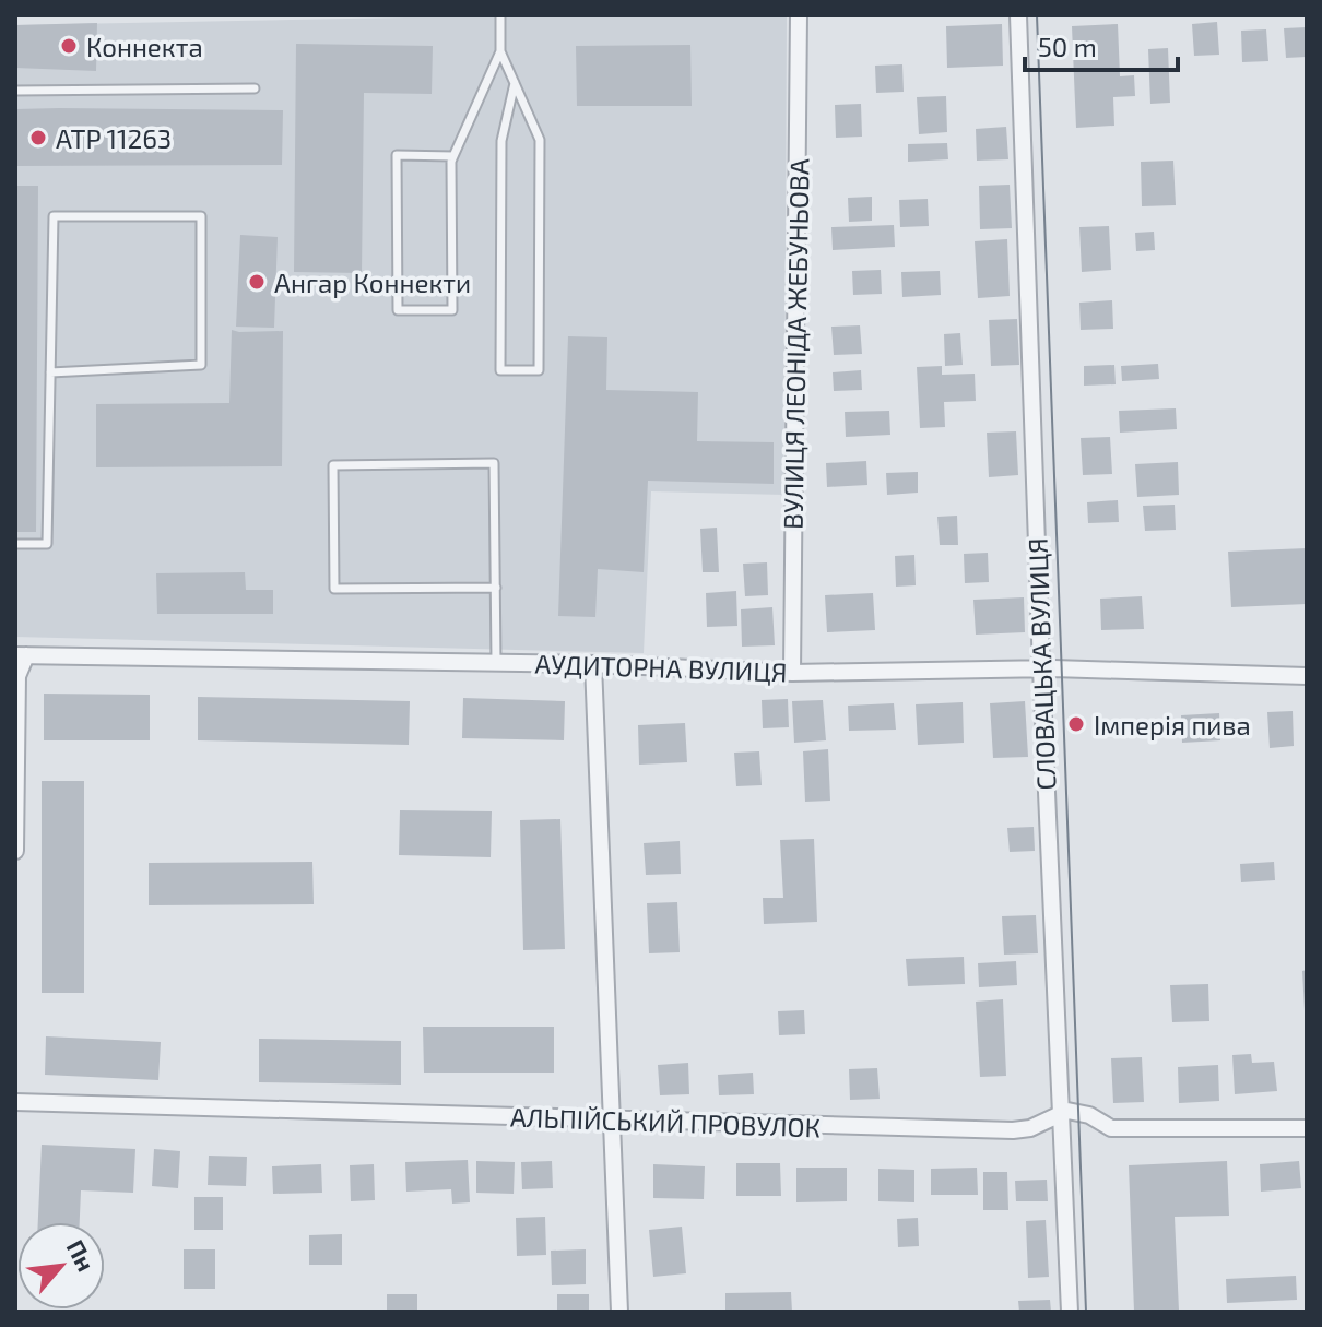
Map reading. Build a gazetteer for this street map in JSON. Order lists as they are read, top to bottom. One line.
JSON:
{"streets":{"street":["ВУЛИЦЯ ЛЕОНІДА ЖЕБУНЬОВА","СЛОВАЦЬКА ВУЛИЦЯ","АУДИТОРНА ВУЛИЦЯ","АЛЬПІЙСЬКИЙ ПРОВУЛОК"]},"crossings":[["ВУЛИЦЯ ЛЕОНІДА ЖЕБУНЬОВА","АУДИТОРНА ВУЛИЦЯ"],["СЛОВАЦЬКА ВУЛИЦЯ","АУДИТОРНА ВУЛИЦЯ"],["СЛОВАЦЬКА ВУЛИЦЯ","АЛЬПІЙСЬКИЙ ПРОВУЛОК"]],"places":["Коннекта","ATP 11263","Ангар Коннекти","Імперія пива"],"scale_bar":"50 m","north":"top right"}
